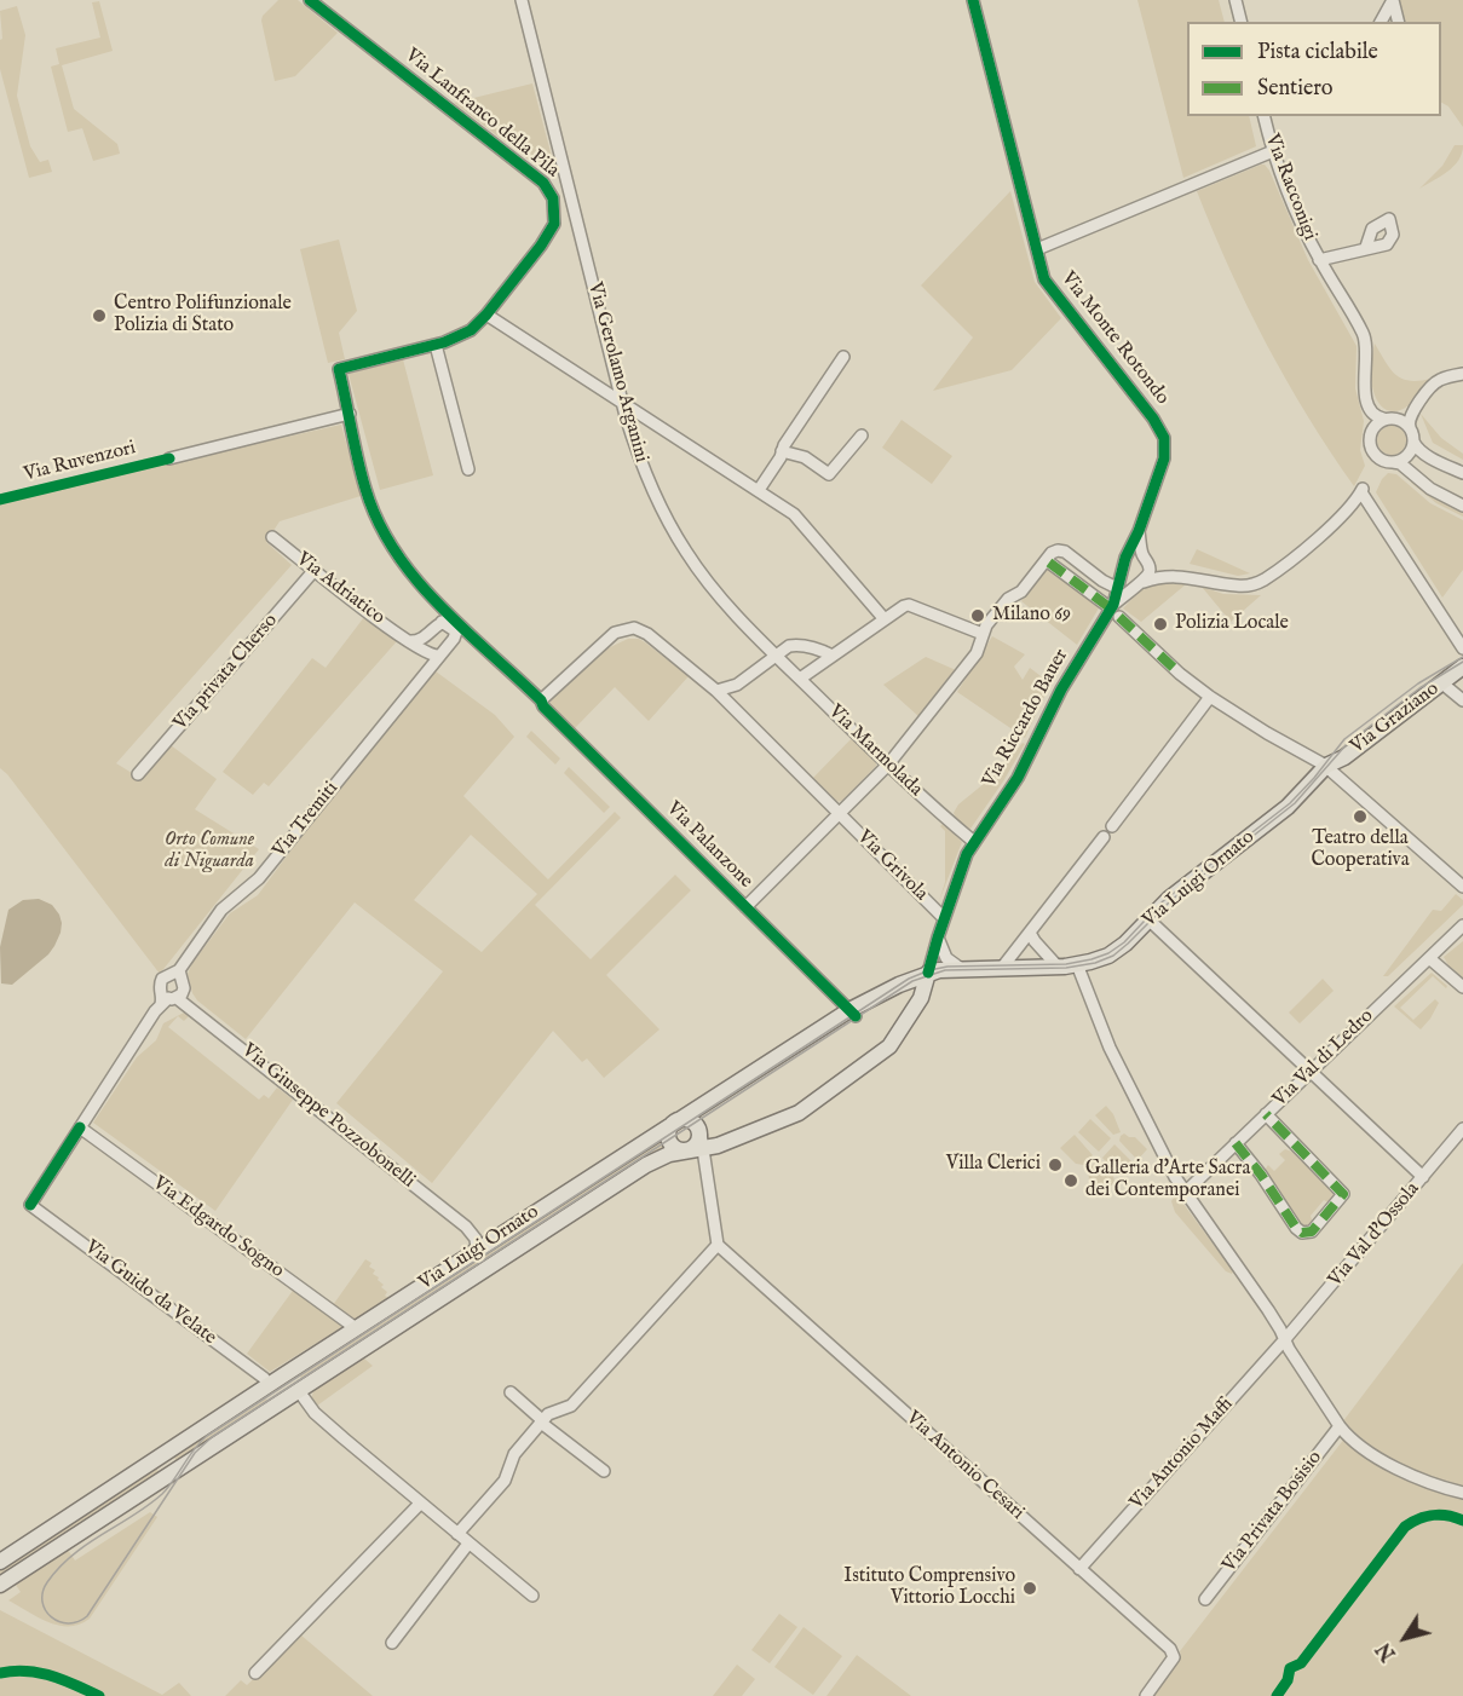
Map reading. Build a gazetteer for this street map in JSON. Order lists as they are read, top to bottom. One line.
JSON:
{"streets":{"main road":["Via Graziano","Via Luigi Ornato"],"street":["Via Lanfranco della Pila","Via Racconigi","Via Monte Rotondo","Via Gerolamo Arganini","Via Adriatico","Via privata Cherso","Via Riccardo Bauer","Via Marmolada","Via Tremiti","Via Palanzone","Via Grivola","Via Val di Ledro","Via Giuseppe Pozzobonelli","Via Edgardo Sogno","Via Val d'Ossola","Via Guido da Velate","Via Antonio Maffi","Via Antonio Cesari","Via Privata Bosisio"],"cycle path":["Via Ruvenzori"]},"crossings":[["Via Monte Rotondo","Via Riccardo Bauer"],["Via Gerolamo Arganini","Via Marmolada"],["Via Adriatico","Via privata Cherso"],["Via Adriatico","Via Tremiti"],["Via Riccardo Bauer","Via Marmolada"],["Via Riccardo Bauer","Via Grivola"],["Via Riccardo Bauer","Via Luigi Ornato"],["Via Graziano","Via Luigi Ornato"],["Via Tremiti","Via Giuseppe Pozzobonelli"],["Via Tremiti","Via Edgardo Sogno"],["Via Tremiti","Via Guido da Velate"],["Via Palanzone","Via Luigi Ornato"],["Via Luigi Ornato","Via Giuseppe Pozzobonelli"],["Via Luigi Ornato","Via Edgardo Sogno"],["Via Luigi Ornato","Via Guido da Velate"],["Via Val d'Ossola","Via Antonio Maffi"],["Via Antonio Maffi","Via Antonio Cesari"]],"parks":["Orto Comune di Niguarda"],"places":["Centro Polifunzionale Polizia di Stato","Milano 69","Polizia Locale","Teatro della Cooperativa","Villa Clerici","Galleria d'Arte Sacra dei Contemporanei","Istituto Comprensivo Vittorio Locchi"],"legend":["Pista ciclabile","Sentiero"],"north":"bottom left"}
